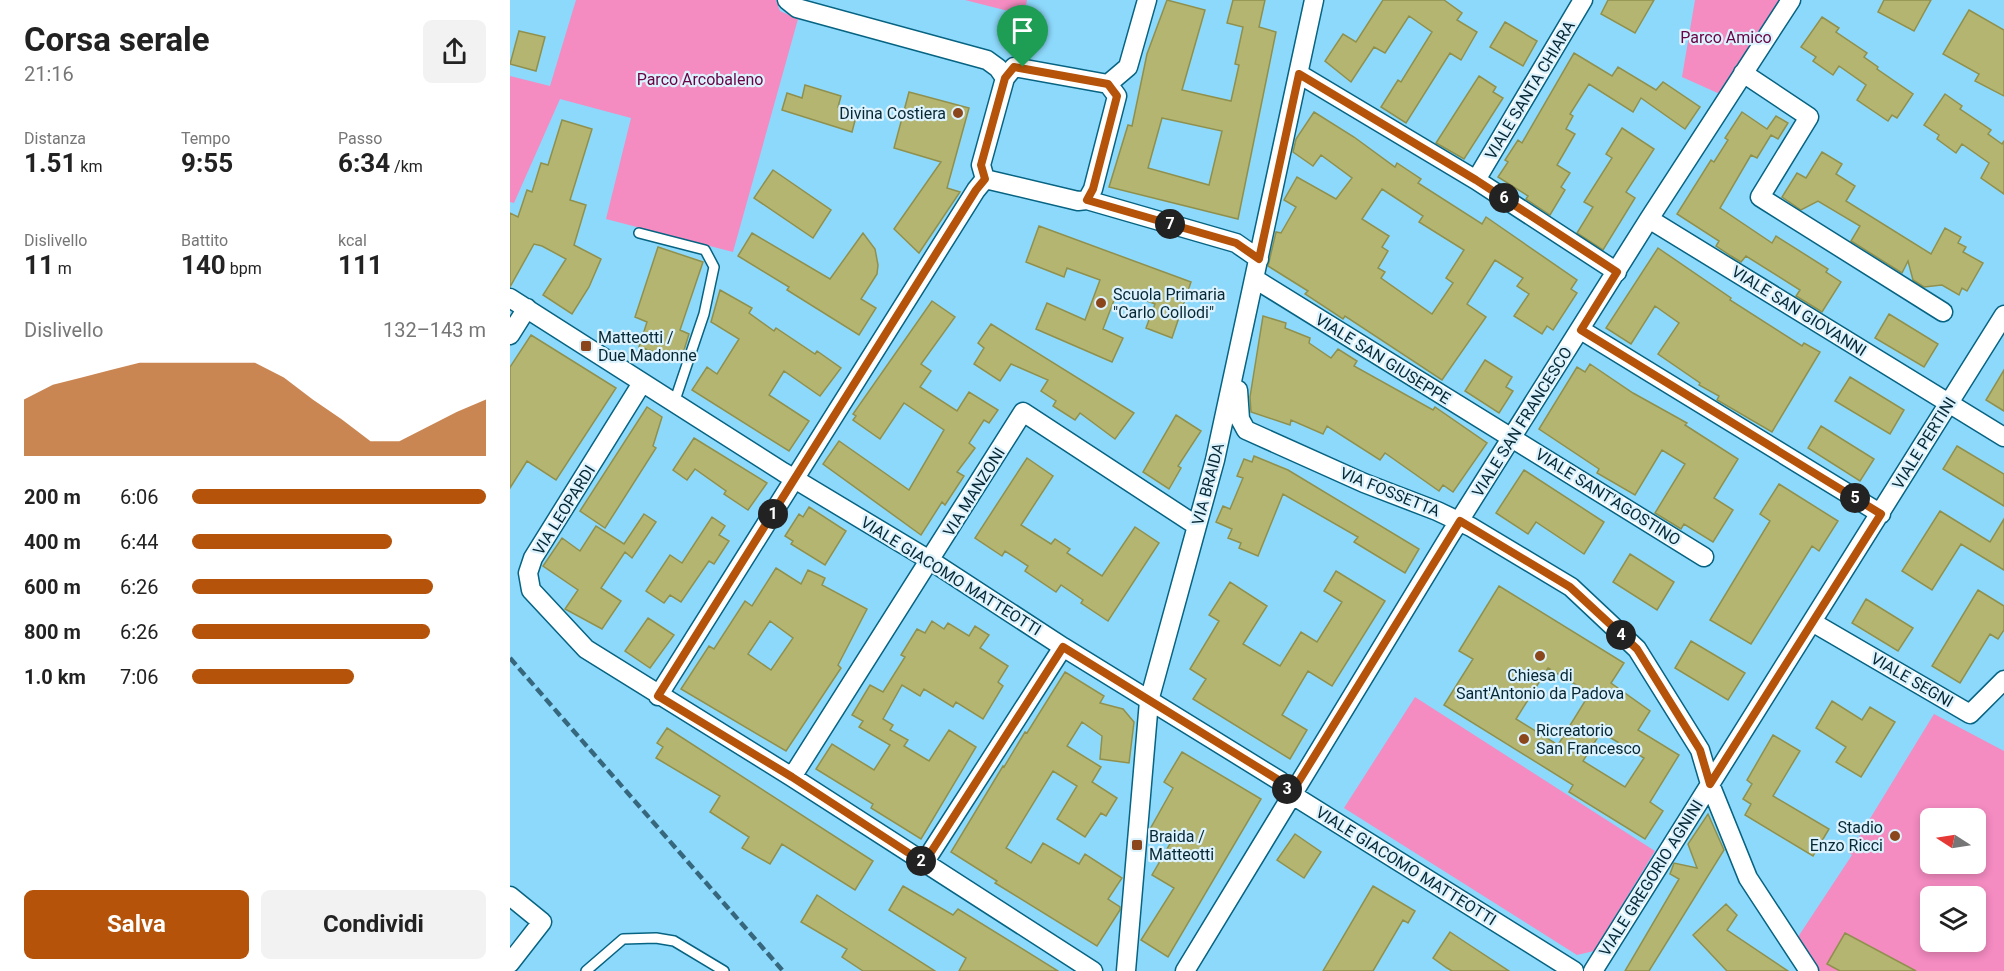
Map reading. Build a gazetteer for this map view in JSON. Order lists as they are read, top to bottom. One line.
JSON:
{"streets":{"street":["VIALE SANTA CHIARA","VIALE SAN GIOVANNI","VIALE SAN GIUSEPPE","VIALE SAN FRANCESCO","VIALE PERTINI","VIA BRAIDA","VIA MANZONI","VIA FOSSETTA","VIALE SANT'AGOSTINO","VIA LEOPARDI","VIALE GIACOMO MATTEOTTI","VIALE SEGNI","VIALE GREGORIO AGNINI"]},"crossings":[["VIALE SAN GIOVANNI","VIALE SAN FRANCESCO"],["VIALE SAN GIOVANNI","VIALE PERTINI"],["VIALE SAN GIUSEPPE","VIALE SAN FRANCESCO"],["VIALE SAN GIUSEPPE","VIA BRAIDA"],["VIALE SAN GIUSEPPE","VIALE SANT'AGOSTINO"],["VIALE SAN FRANCESCO","VIA FOSSETTA"],["VIALE SAN FRANCESCO","VIALE SANT'AGOSTINO"],["VIALE SAN FRANCESCO","VIALE GIACOMO MATTEOTTI"],["VIALE PERTINI","VIA FOSSETTA"],["VIALE PERTINI","VIALE SEGNI"],["VIALE PERTINI","VIALE GREGORIO AGNINI"],["VIA BRAIDA","VIA MANZONI"],["VIA BRAIDA","VIALE GIACOMO MATTEOTTI"],["VIA MANZONI","VIA LEOPARDI"],["VIA MANZONI","VIALE GIACOMO MATTEOTTI"],["VIA FOSSETTA","VIALE GREGORIO AGNINI"],["VIA LEOPARDI","VIALE GIACOMO MATTEOTTI"]],"parks":["Parco Amico","Parco Arcobaleno"],"places":{"other":["Divina Costiera","Scuola Primaria \"Carlo Collodi\"","Chiesa di Sant'Antonio da Padova","Ricreatorio San Francesco","Stadio Enzo Ricci"],"transit":["Matteotti / Due Madonne","Braida / Matteotti"]},"north":"left","page":{"heading":["Corsa serale","21:16"],"stats":[["Distanza","1.51 km"],["Tempo","9:55"],["Passo","6:34 /km"],["Dislivello","11 m"],["Battito","140 bpm"],["kcal","111"]],"pins":["6","7","5","1","4","3","2"],"chart":["Dislivello","132–143 m"],"list":[{"name":"200 m","note":"6:06"},{"name":"400 m","note":"6:44"},{"name":"600 m","note":"6:26"},{"name":"800 m","note":"6:26"},{"name":"1.0 km","note":"7:06"}],"buttons":["Salva","Condividi"]}}
